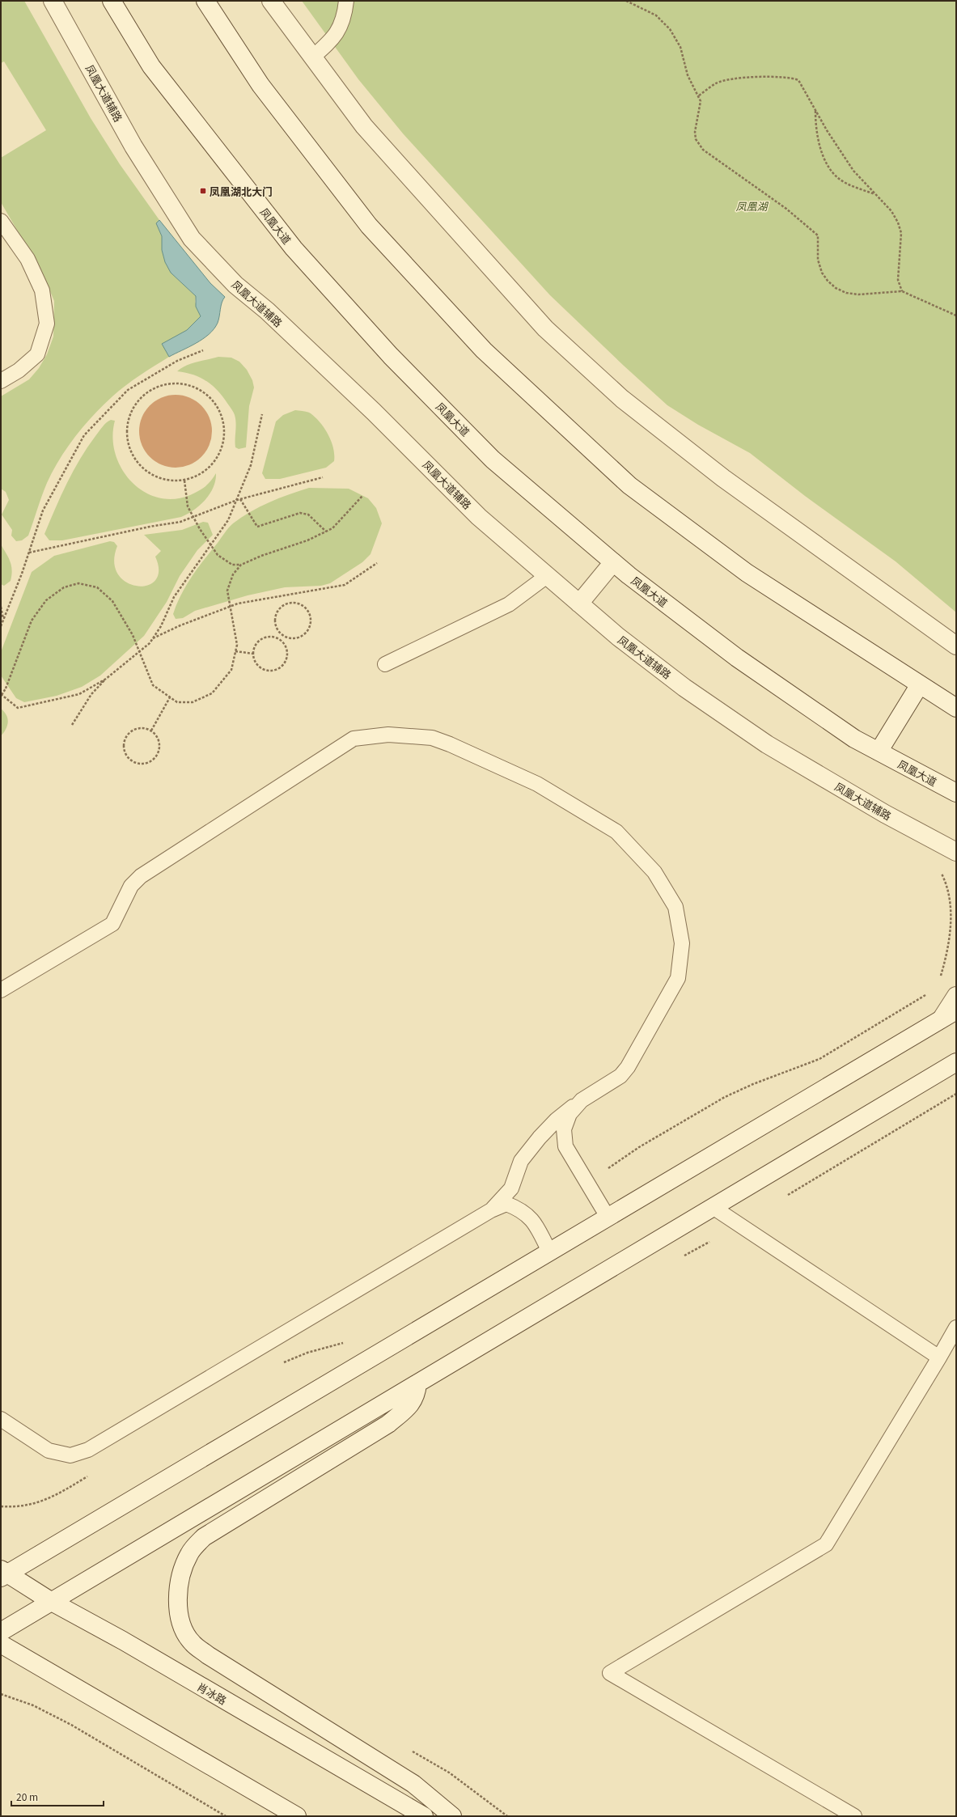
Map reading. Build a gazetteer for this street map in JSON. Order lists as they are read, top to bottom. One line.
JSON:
{"streets":{"street":["凤凰大道辅路","凤凰大道","肖冰路"]},"parks":["凤凰湖"],"places":{"transit":["凤凰湖北大门"]},"scale_bar":"20 m"}
